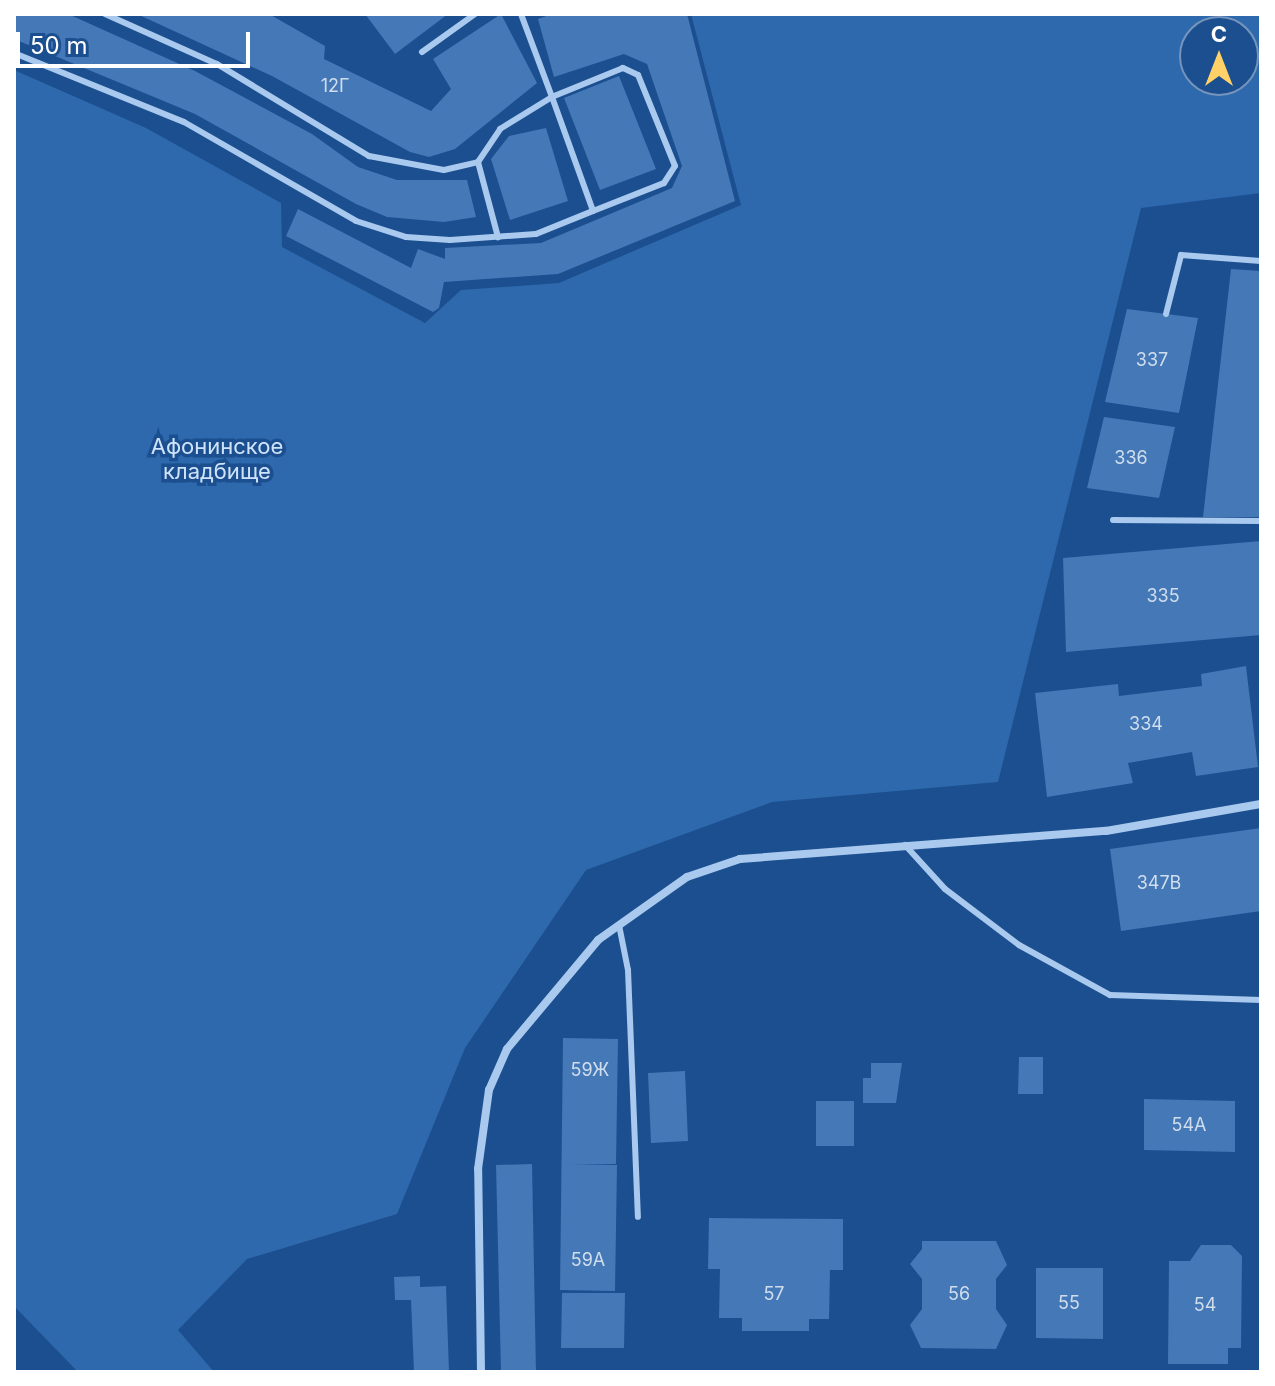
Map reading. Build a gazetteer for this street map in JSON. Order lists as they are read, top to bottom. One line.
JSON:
{"parks":["Афонинское кладбище"],"house_numbers":["12Г","337","336","335","334","347В","59Ж","54А","59А","57","56","55","54"],"scale_bar":"50 m","north":"top"}
